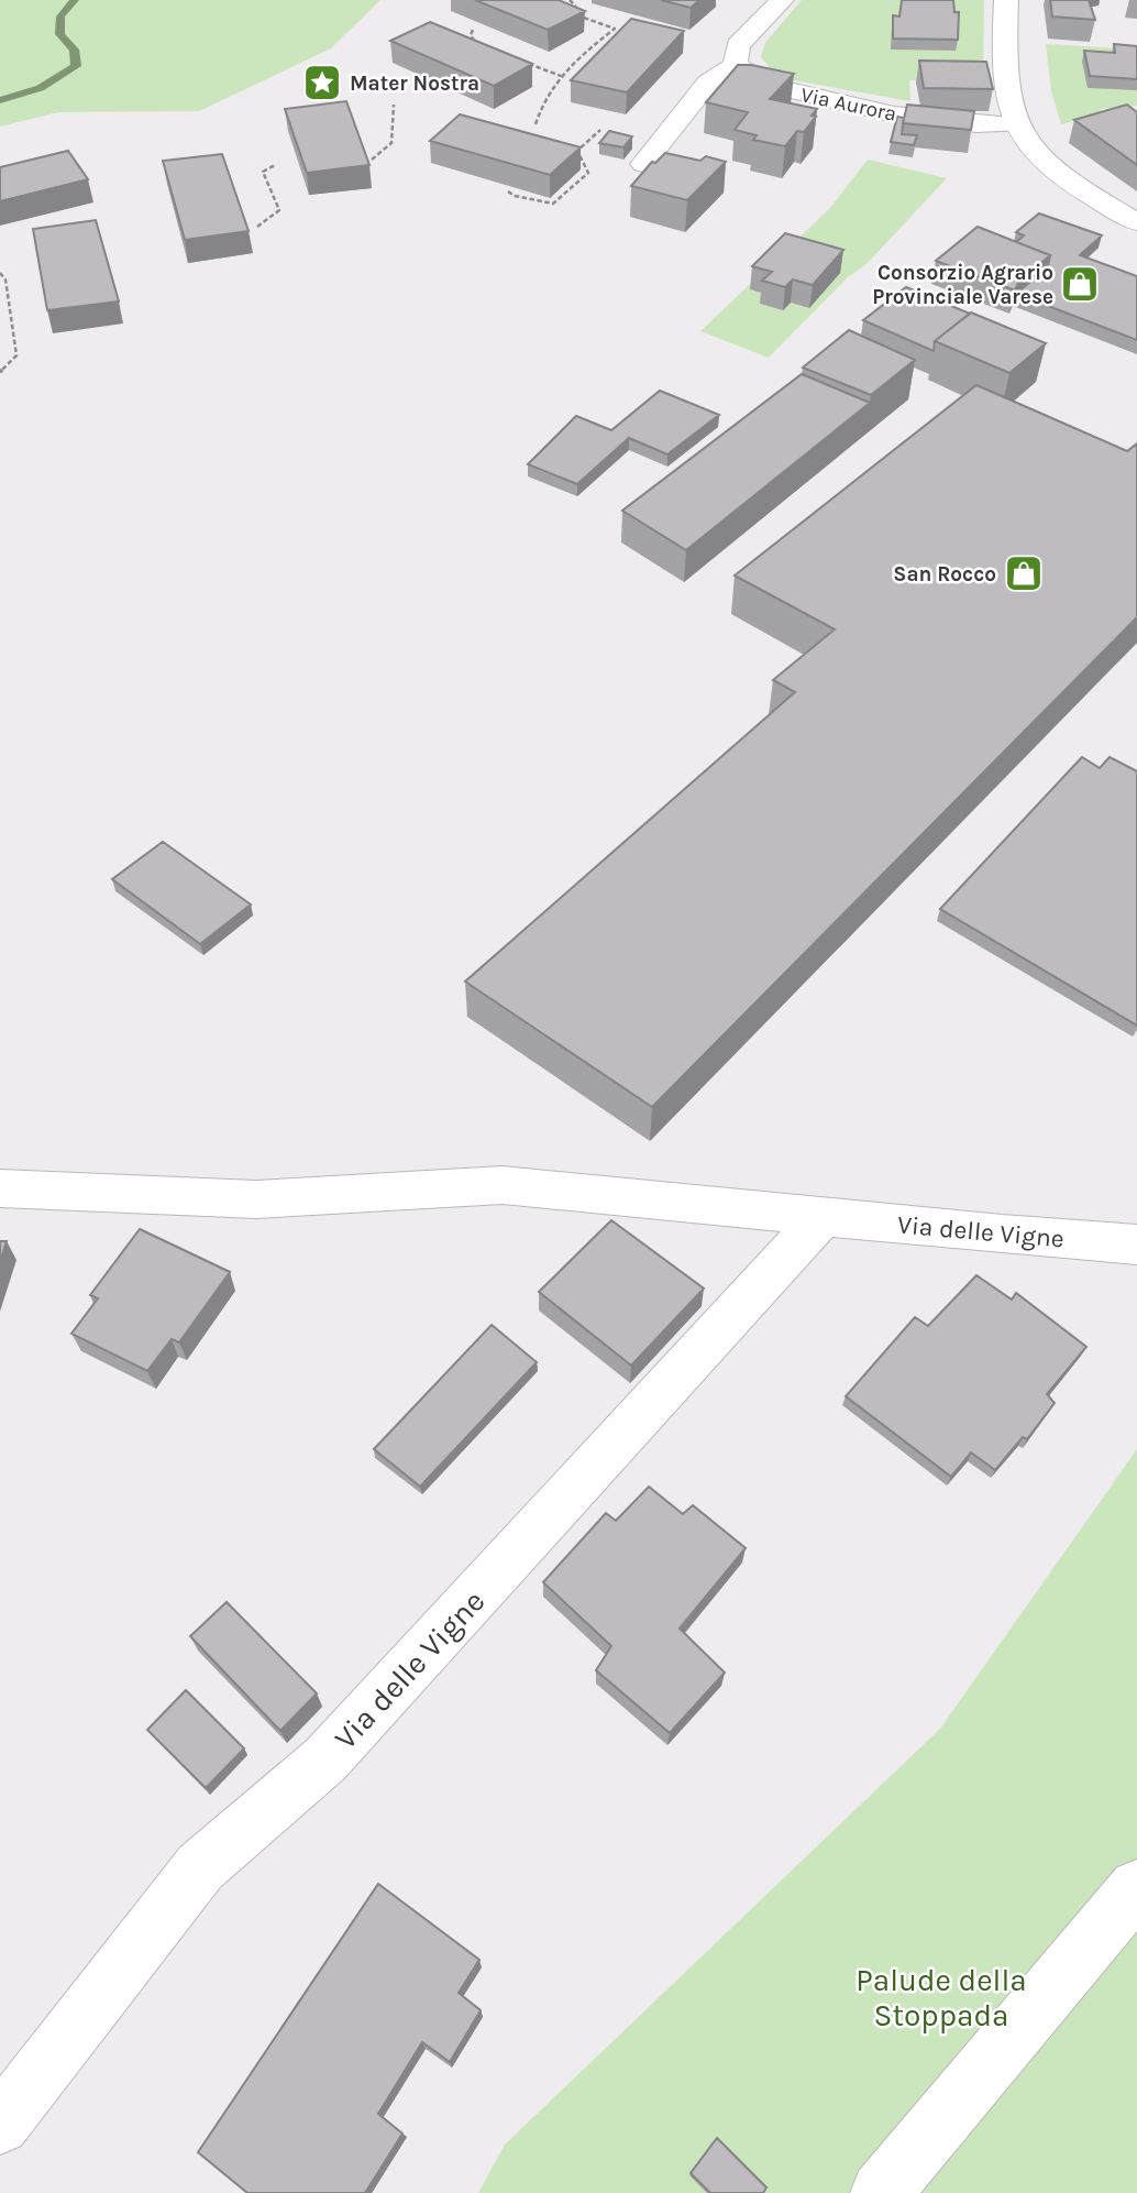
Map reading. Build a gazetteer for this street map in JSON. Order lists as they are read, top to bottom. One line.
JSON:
{"streets":{"street":["Via Aurora","Via delle Vigne"]},"parks":["Palude della Stoppada"],"places":{"place":["Mater Nostra"],"shop":["Consorzio Agrario Provinciale Varese","San Rocco"]}}
